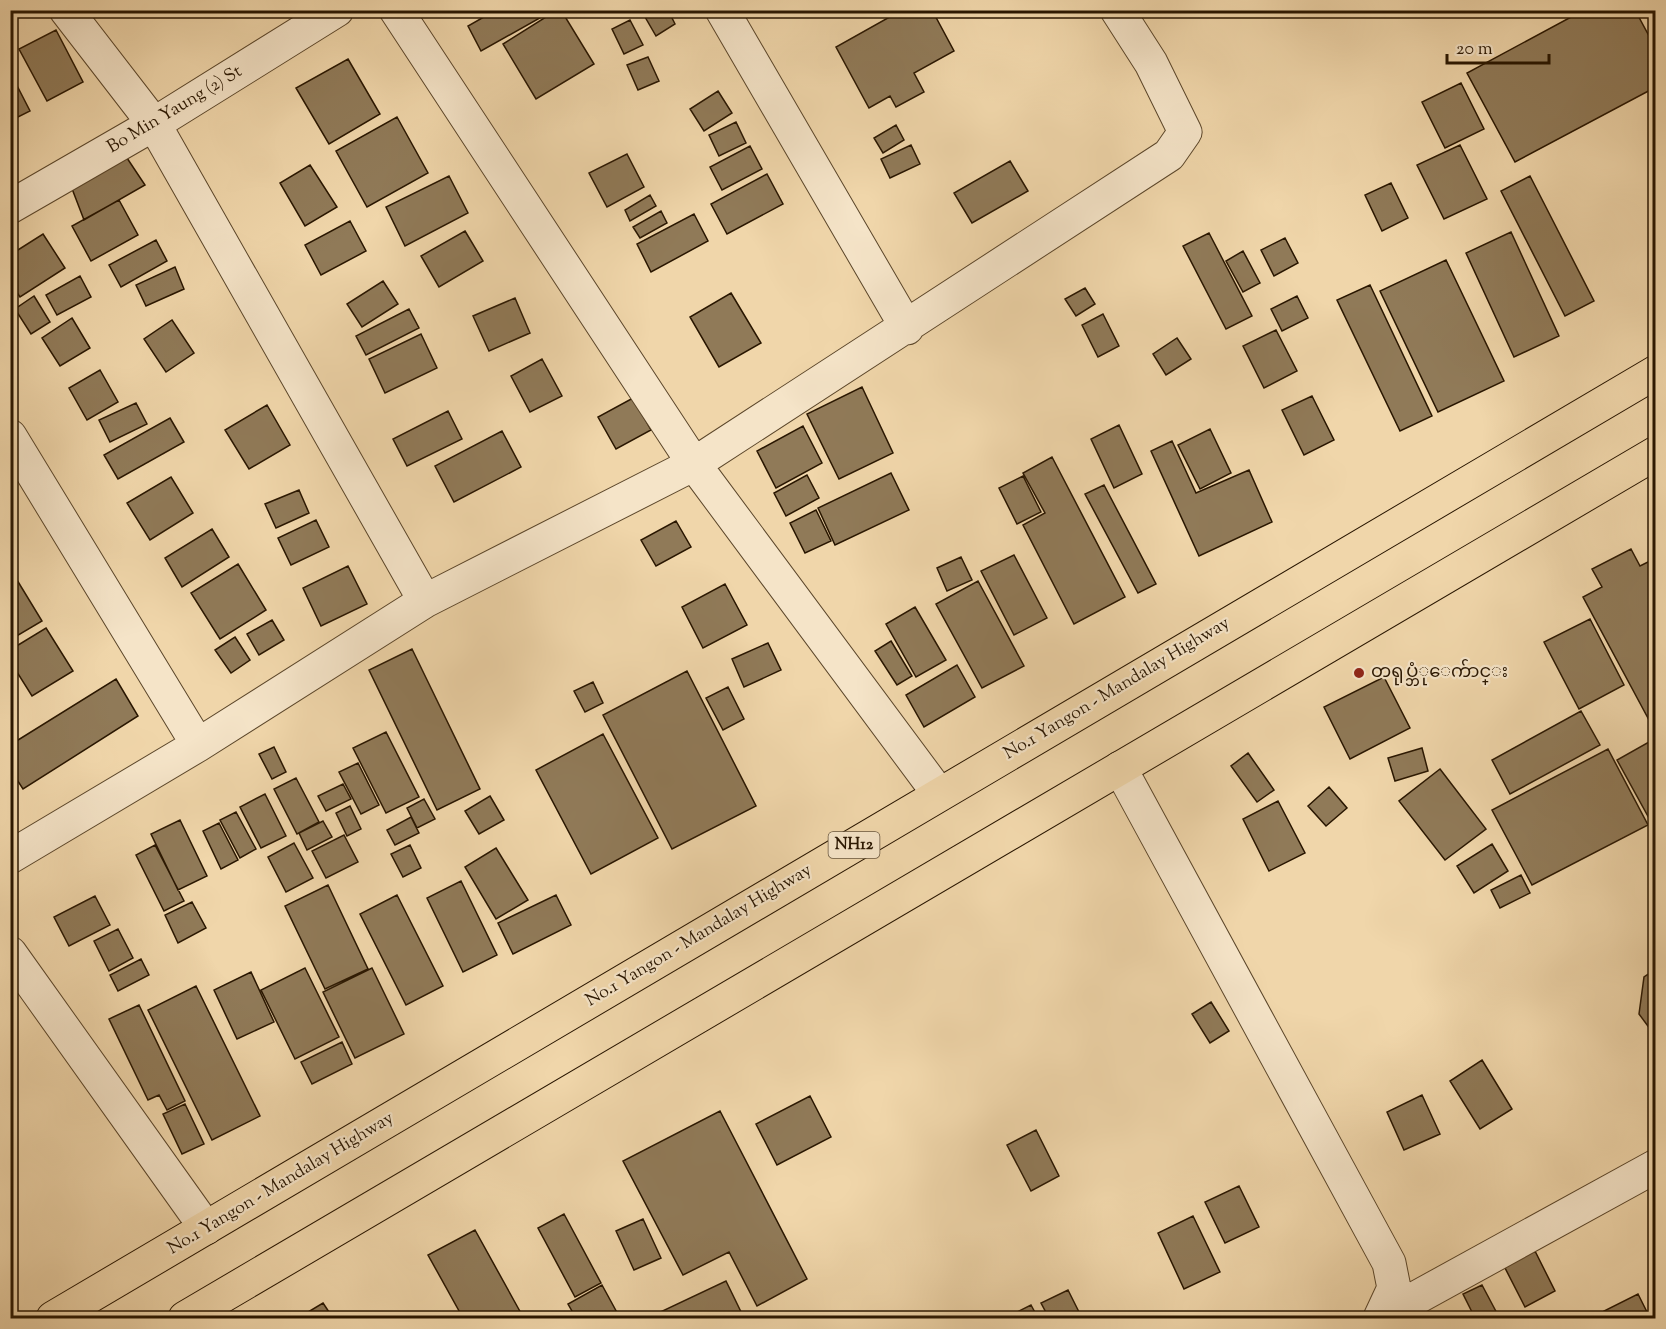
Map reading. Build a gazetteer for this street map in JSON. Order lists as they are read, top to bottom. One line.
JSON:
{"streets":{"highway":["No.1 Yangon - Mandalay Highway","NH12"],"street":["Bo Min Yaung (2) St"]},"places":["တရုပ္ဘံုေက်ာင္း"],"scale_bar":"20 m"}
